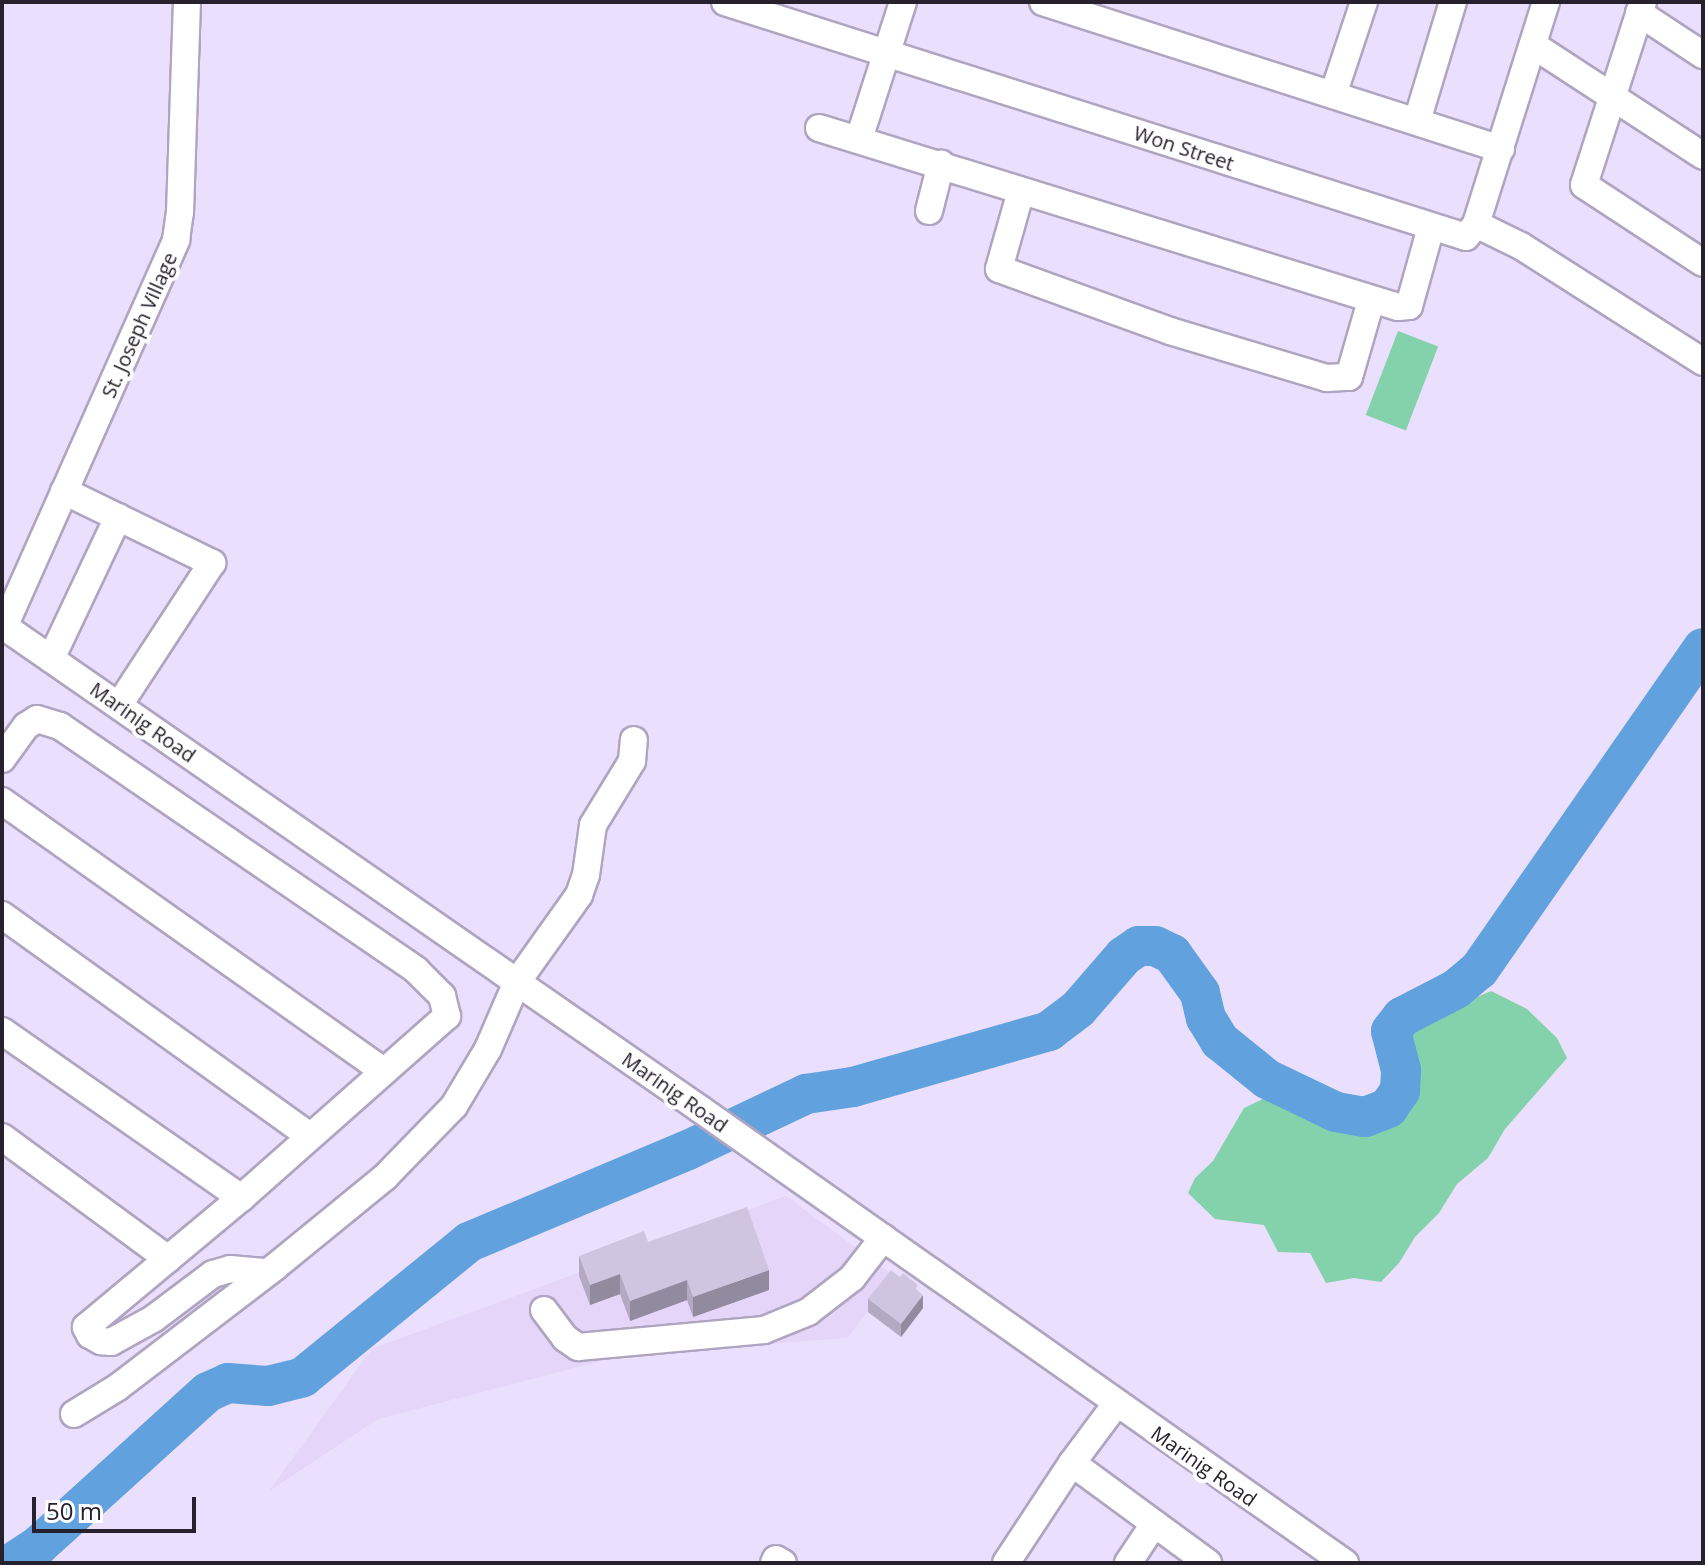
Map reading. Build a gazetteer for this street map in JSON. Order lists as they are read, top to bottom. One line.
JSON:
{"streets":{"street":["Won Street","St. Joseph Village","Marinig Road"]},"crossings":[["St. Joseph Village","Marinig Road"]],"scale_bar":"50 m"}
